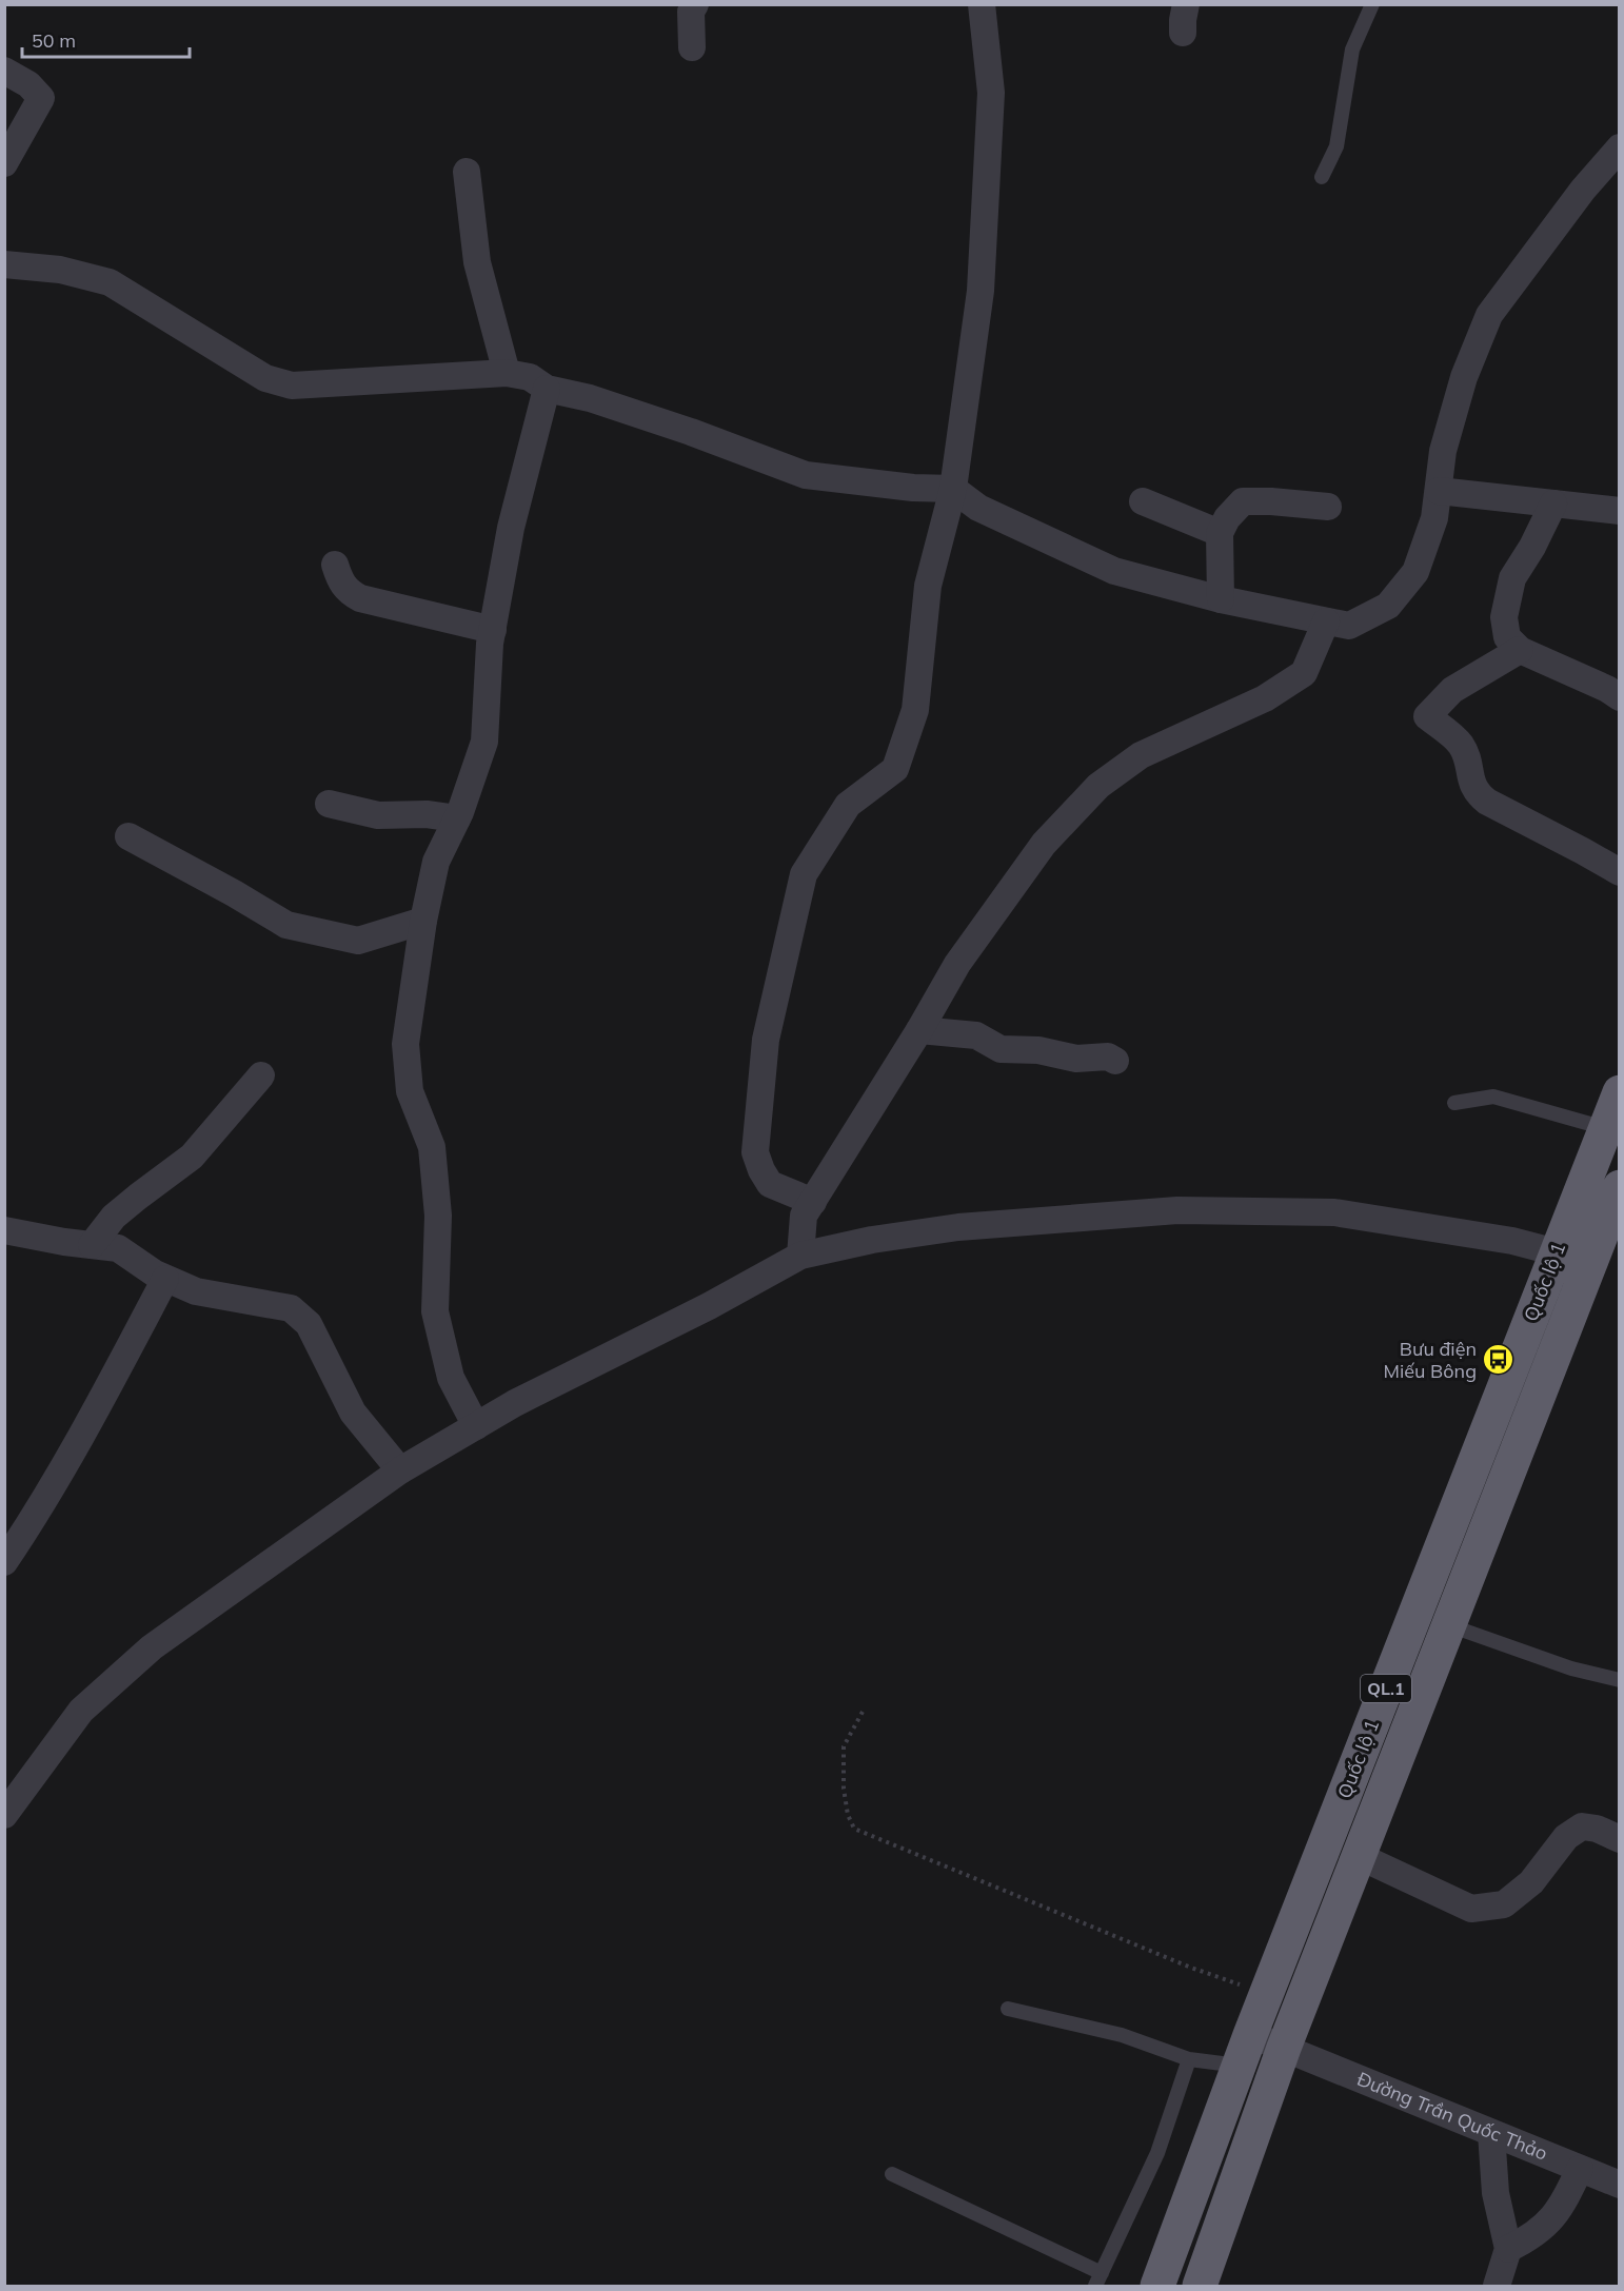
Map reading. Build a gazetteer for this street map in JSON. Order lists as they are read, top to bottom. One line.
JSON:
{"streets":{"highway":["Quốc lộ 1","QL.1"],"street":["Đường Trần Quốc Thảo"]},"crossings":[["Quốc lộ 1","Đường Trần Quốc Thảo"]],"places":{"bus stop":["Bưu điện Miếu Bông"]},"scale_bar":"50 m"}
